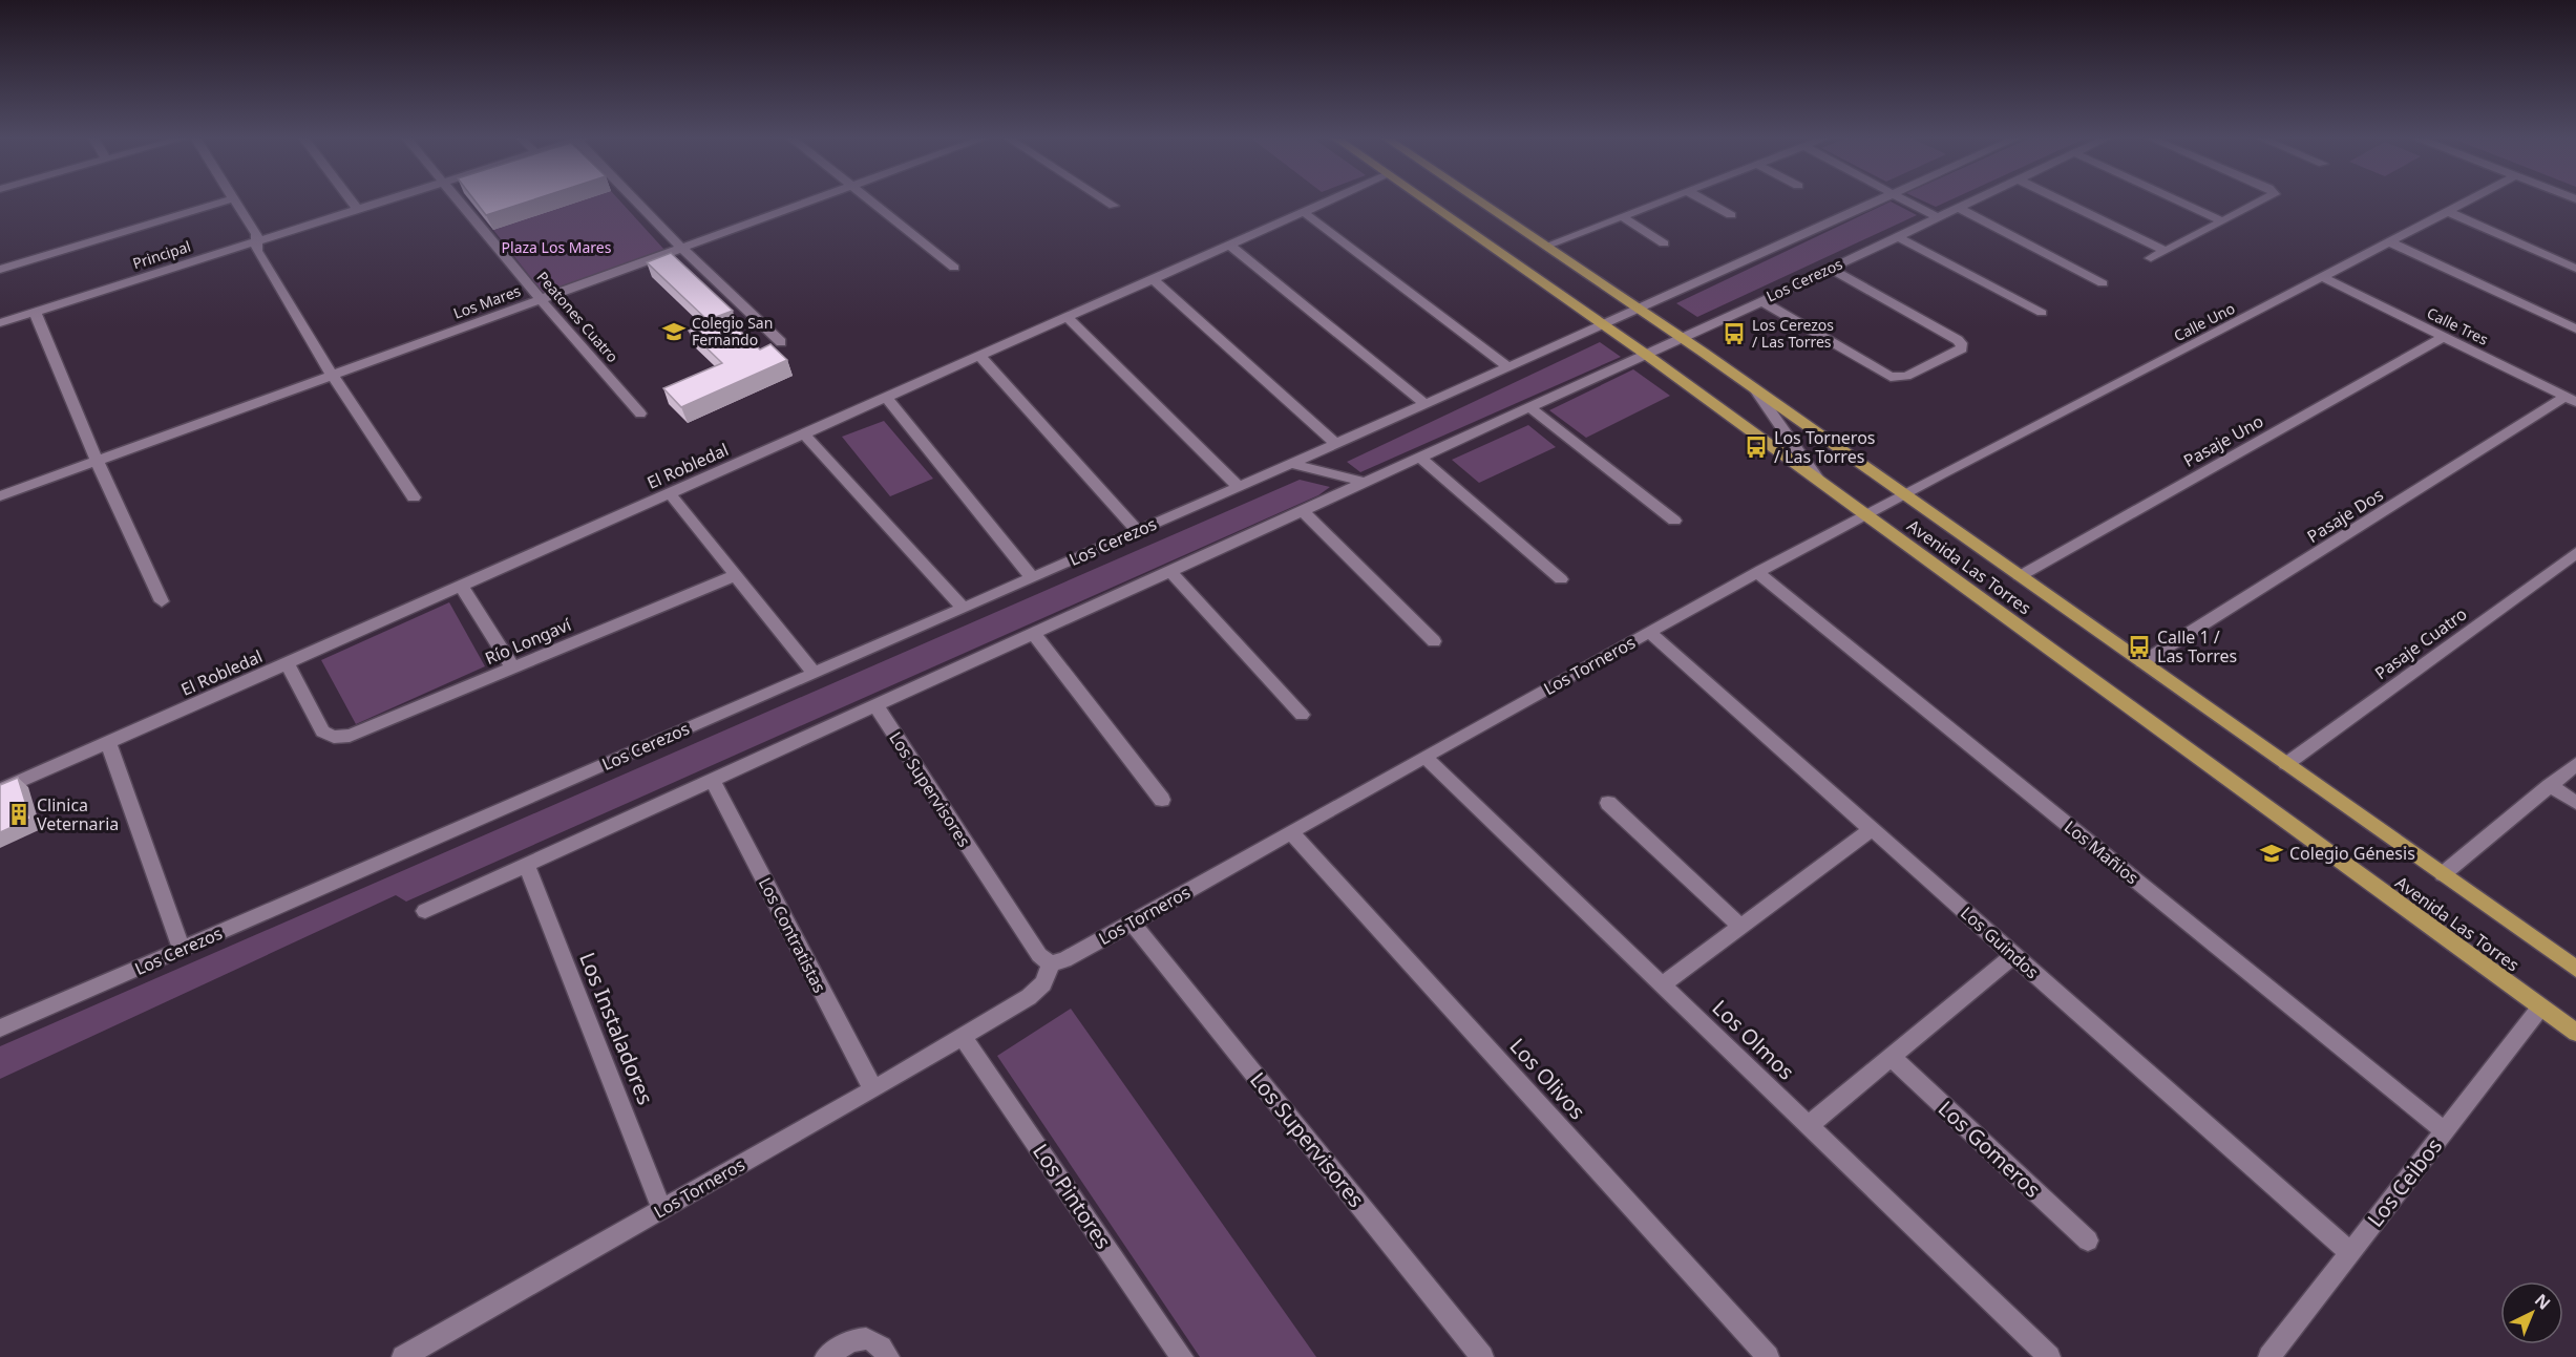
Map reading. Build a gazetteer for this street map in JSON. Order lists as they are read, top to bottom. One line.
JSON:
{"streets":{"main road":["Avenida Las Torres"],"street":["Principal","Los Cerezos","Los Mares","Peatones Cuatro","Calle Uno","Calle Tres","Pasaje Uno","El Robledal","Pasaje Dos","Río Longaví","Pasaje Cuatro","Los Torneros","Los Supervisores","Los Mañios","Los Contratistas","Los Guindos","Los Instaladores","Los Olmos","Los Olivos","Los Gomeros","Los Ceibos","Los Pintores"]},"crossings":[["Los Cerezos","Avenida Las Torres"],["Los Cerezos","Los Supervisores"],["Los Cerezos","Los Contratistas"],["Los Cerezos","Los Instaladores"],["Los Mares","Peatones Cuatro"],["Calle Uno","Calle Tres"],["Calle Uno","Avenida Las Torres"],["Calle Uno","Los Torneros"],["Calle Tres","Pasaje Uno"],["Calle Tres","Pasaje Dos"],["Pasaje Uno","Avenida Las Torres"],["El Robledal","Río Longaví"],["Pasaje Dos","Avenida Las Torres"],["Avenida Las Torres","Pasaje Cuatro"],["Avenida Las Torres","Los Torneros"],["Avenida Las Torres","Los Ceibos"],["Los Torneros","Los Supervisores"],["Los Torneros","Los Mañios"],["Los Torneros","Los Contratistas"],["Los Torneros","Los Guindos"],["Los Torneros","Los Instaladores"],["Los Torneros","Los Olmos"],["Los Torneros","Los Olivos"],["Los Torneros","Los Pintores"],["Los Mañios","Los Ceibos"],["Los Guindos","Los Ceibos"]],"parks":["Plaza Los Mares"],"places":{"school or university":["Colegio San Fernando","Colegio Génesis"],"bus stop":["Los Cerezos / Las Torres","Los Torneros / Las Torres","Calle 1 / Las Torres"],"building":["Clinica Veternaria"]},"north":"top right"}
